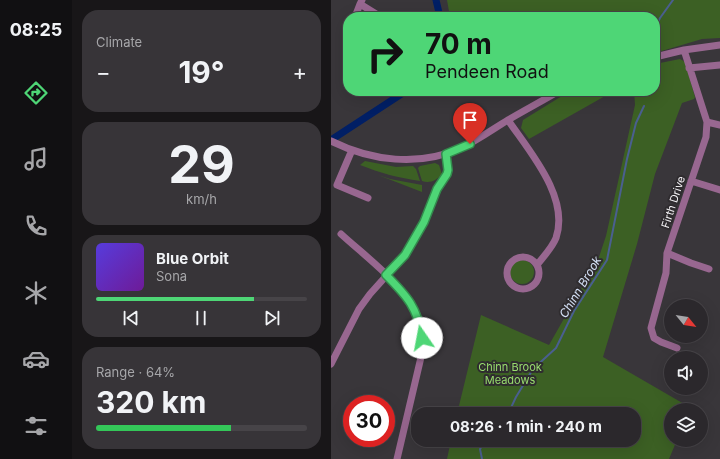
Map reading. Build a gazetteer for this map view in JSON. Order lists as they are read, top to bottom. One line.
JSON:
{"streets":{"street":["Firth Drive"]},"water":["Chinn Brook"],"parks":["Chinn Brook Meadows"],"north":"bottom right","page":{"tabs":"08:25","tile":["Climate",["29","km/h"],["Range · 64%","320 km"]],"turn":["70 m","Pendeen Road"],"heat":["−","19°","+"],"song":["Blue Orbit","Sona"],"limit":"30","trip":"08:26 · 1 min · 240 m"}}
